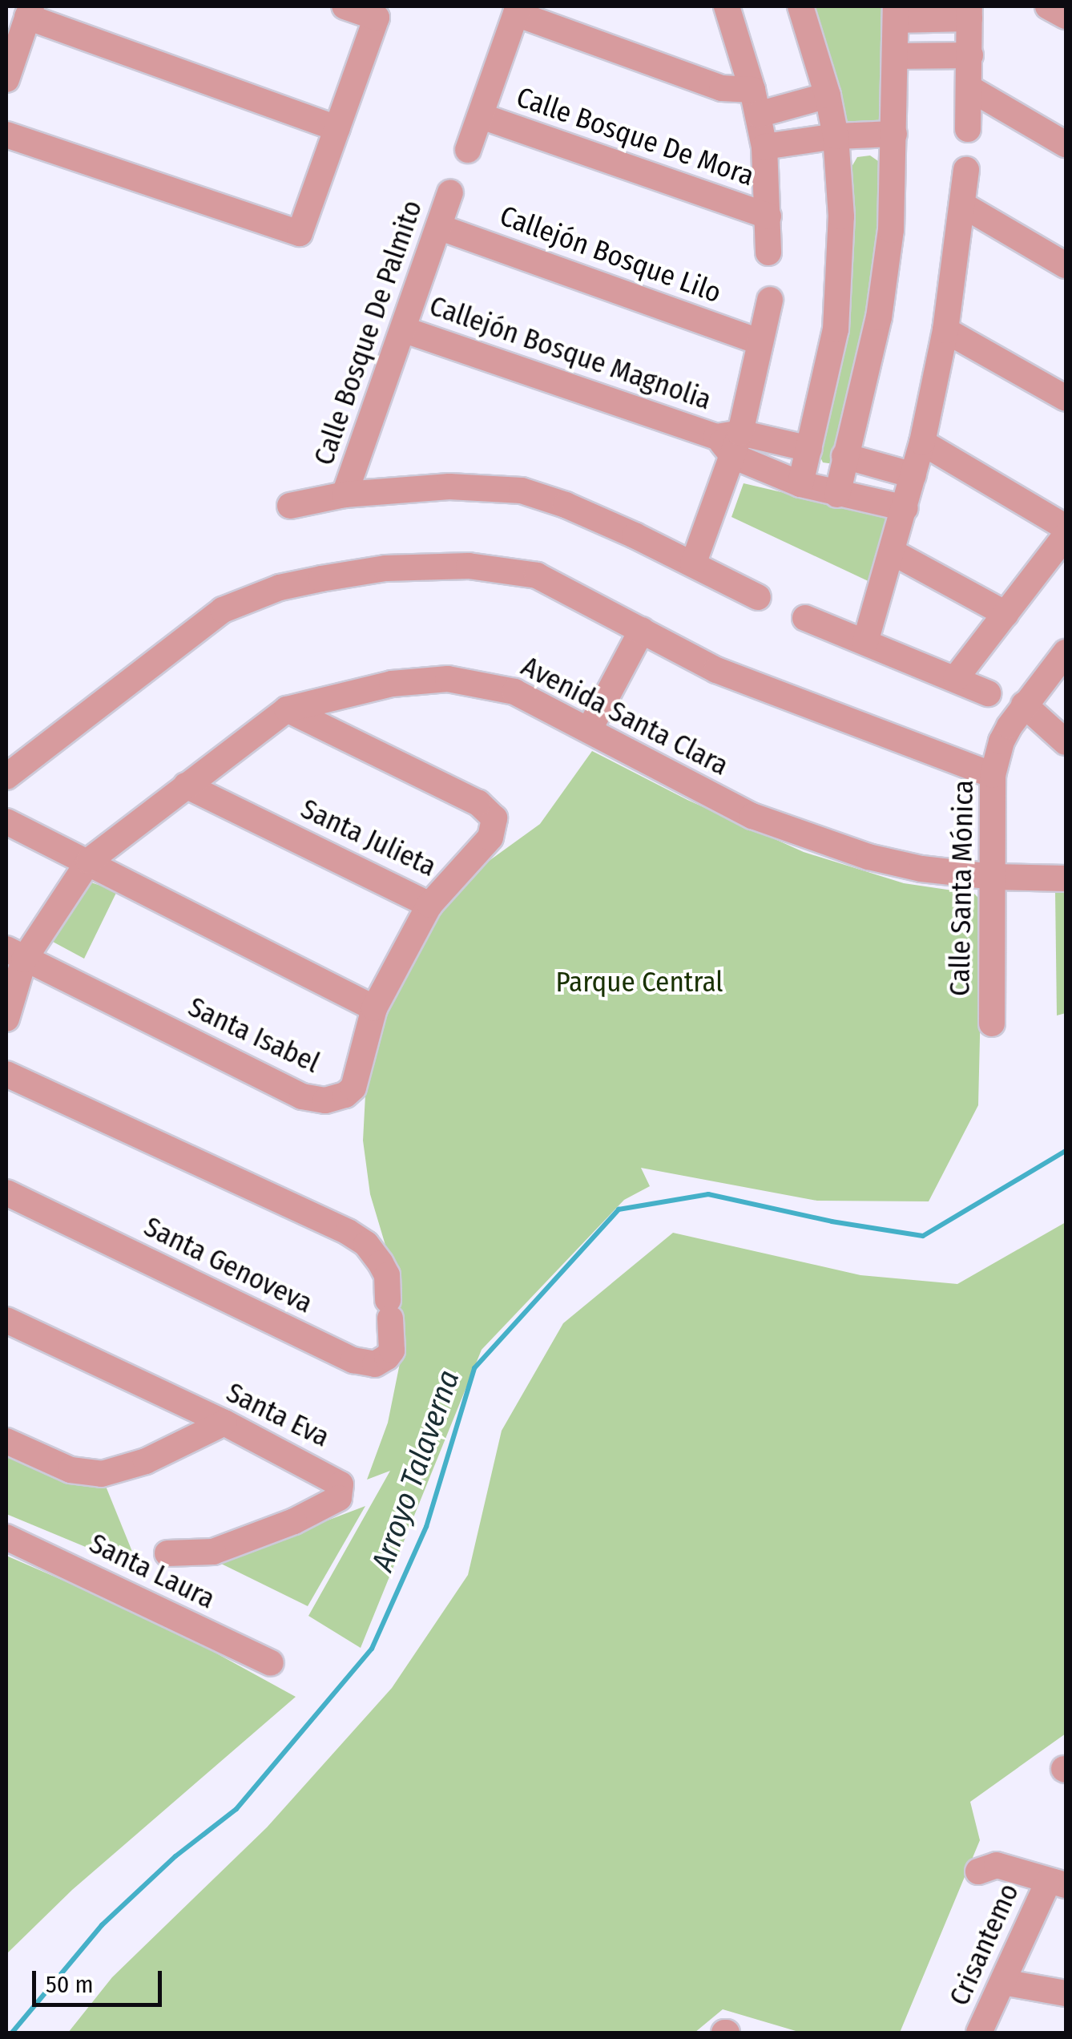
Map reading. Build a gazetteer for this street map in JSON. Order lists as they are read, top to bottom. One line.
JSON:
{"streets":{"street":["Calle Bosque De Mora","Callejón Bosque Lilo","Calle Bosque De Palmito","Callejón Bosque Magnolia","Avenida Santa Clara","Santa Julieta","Calle Santa Mónica","Santa Isabel","Santa Genoveva","Santa Eva","Santa Laura","Crisantemo"]},"crossings":[["Callejón Bosque Lilo","Calle Bosque De Palmito"],["Calle Bosque De Palmito","Callejón Bosque Magnolia"],["Avenida Santa Clara","Santa Julieta"],["Avenida Santa Clara","Calle Santa Mónica"],["Avenida Santa Clara","Santa Isabel"]],"water":["Arroyo Talaverna"],"parks":["Parque Central"],"scale_bar":"50 m"}
